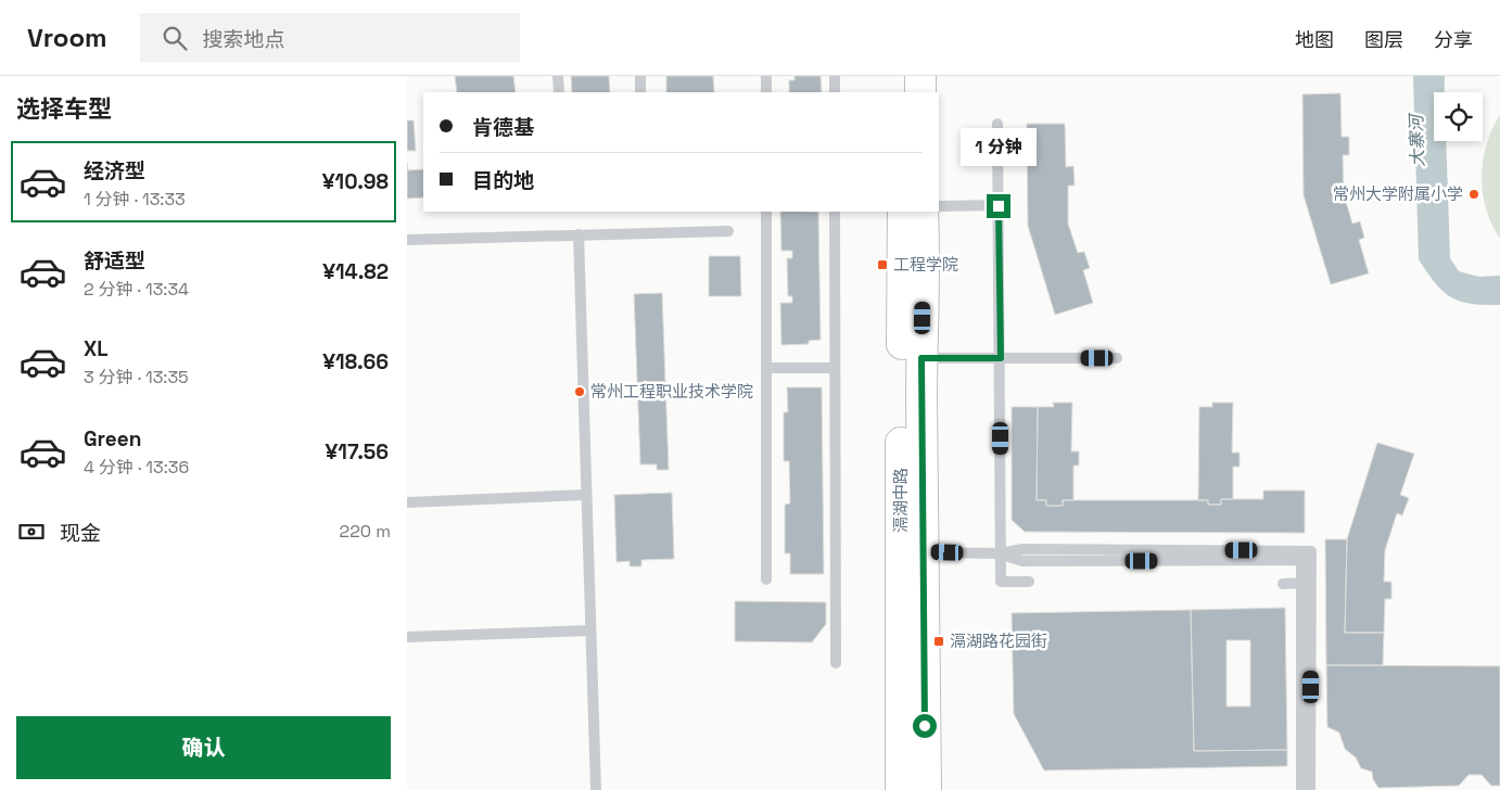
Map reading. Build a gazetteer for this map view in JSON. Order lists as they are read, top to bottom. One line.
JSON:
{"streets":{"main road":["滆湖中路"]},"water":["大寨河"],"places":{"other":["常州大学附属小学","常州工程职业技术学院"],"transit":["工程学院","滆湖路花园街"]},"page":{"header":"Vroom","search":"搜索地点","nav":["地图","图层","分享"],"heading":"选择车型","banner":["肯德基","目的地"],"bubble":"1 分钟","list":[{"name":"经济型","note":"1 分钟 · 13:33","value":"¥10.98"},{"name":"舒适型","note":"2 分钟 · 13:34","value":"¥14.82"},{"name":"XL","note":"3 分钟 · 13:35","value":"¥18.66"},{"name":"Green","note":"4 分钟 · 13:36","value":"¥17.56"}],"pay":["现金","220 m"],"buttons":"确认"}}
